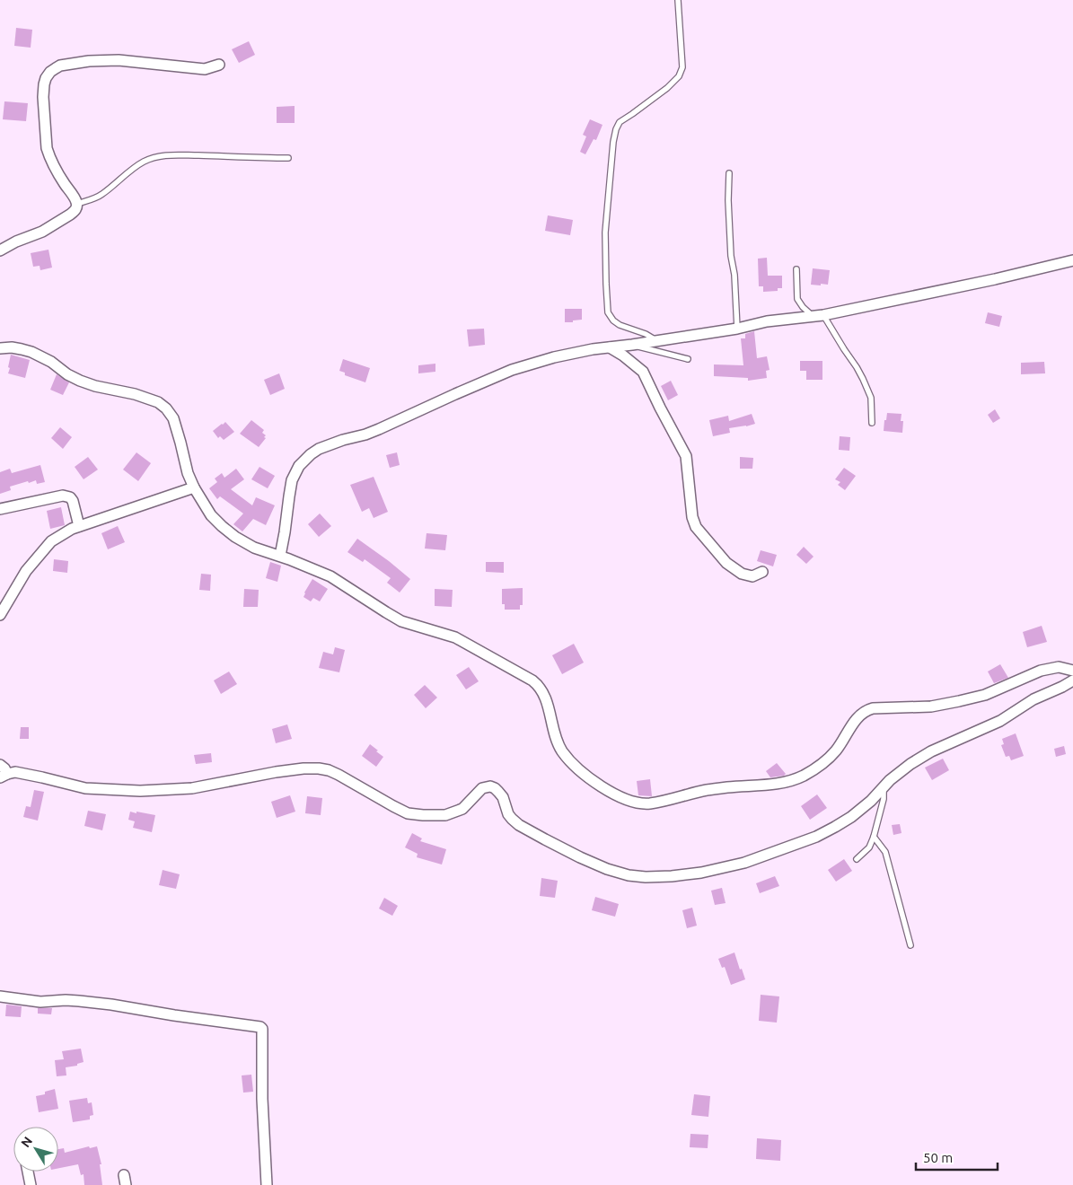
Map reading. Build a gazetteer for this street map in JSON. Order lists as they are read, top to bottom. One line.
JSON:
{"scale_bar":"50 m","north":"top left"}
